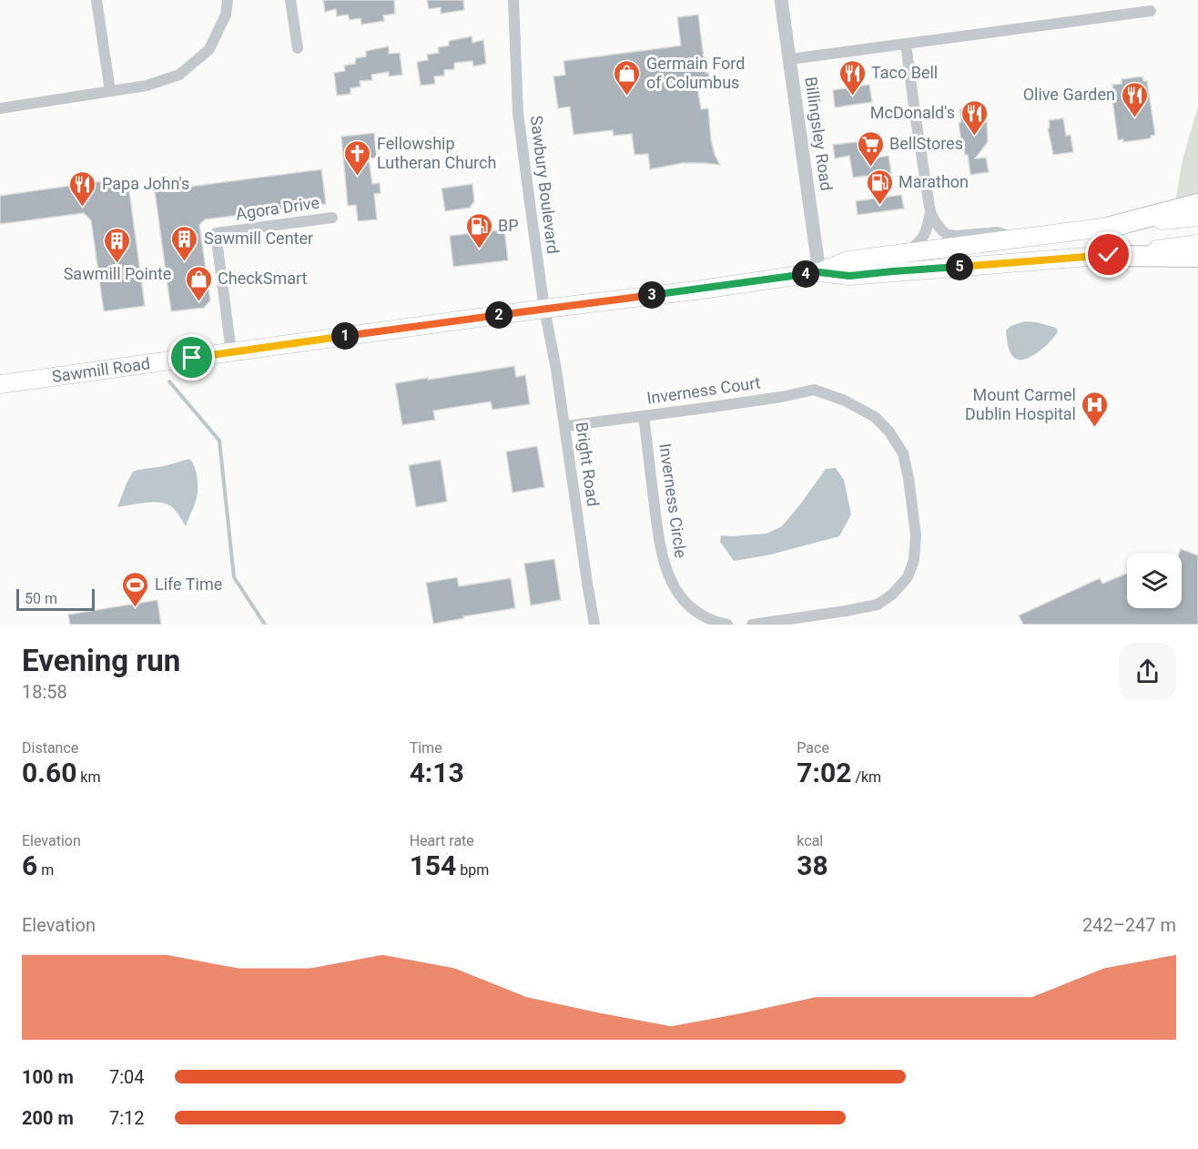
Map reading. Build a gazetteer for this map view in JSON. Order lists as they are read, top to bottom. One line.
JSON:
{"streets":{"main road":["Sawmill Road"],"street":["Billingsley Road","Sawbury Boulevard","Agora Drive","Inverness Court","Bright Road","Inverness Circle"]},"crossings":[["Billingsley Road","Sawmill Road"],["Sawbury Boulevard","Sawmill Road"],["Sawbury Boulevard","Bright Road"],["Agora Drive","Sawmill Road"],["Sawmill Road","Bright Road"],["Inverness Court","Bright Road"],["Inverness Court","Inverness Circle"]],"places":{"shop":["Germain Ford of Columbus","CheckSmart"],"restaurant":["Taco Bell","Olive Garden","McDonald's","Papa John's"],"supermarket":["BellStores"],"church":["Fellowship Lutheran Church"],"fuel station":["Marathon","BP"],"building":["Sawmill Center","Sawmill Pointe"],"hospital":["Mount Carmel Dublin Hospital"],"sports":["Life Time"]},"scale_bar":"50 m","page":{"pins":["5","4","3","2","1"],"scale":"50 m","heading":["Evening run","18:58"],"stats":[["Distance","0.60 km"],["Time","4:13"],["Pace","7:02 /km"],["Elevation","6 m"],["Heart rate","154 bpm"],["kcal","38"]],"chart":["Elevation","242–247 m"],"list":[{"name":"100 m","note":"7:04"},{"name":"200 m","note":"7:12"}]}}
